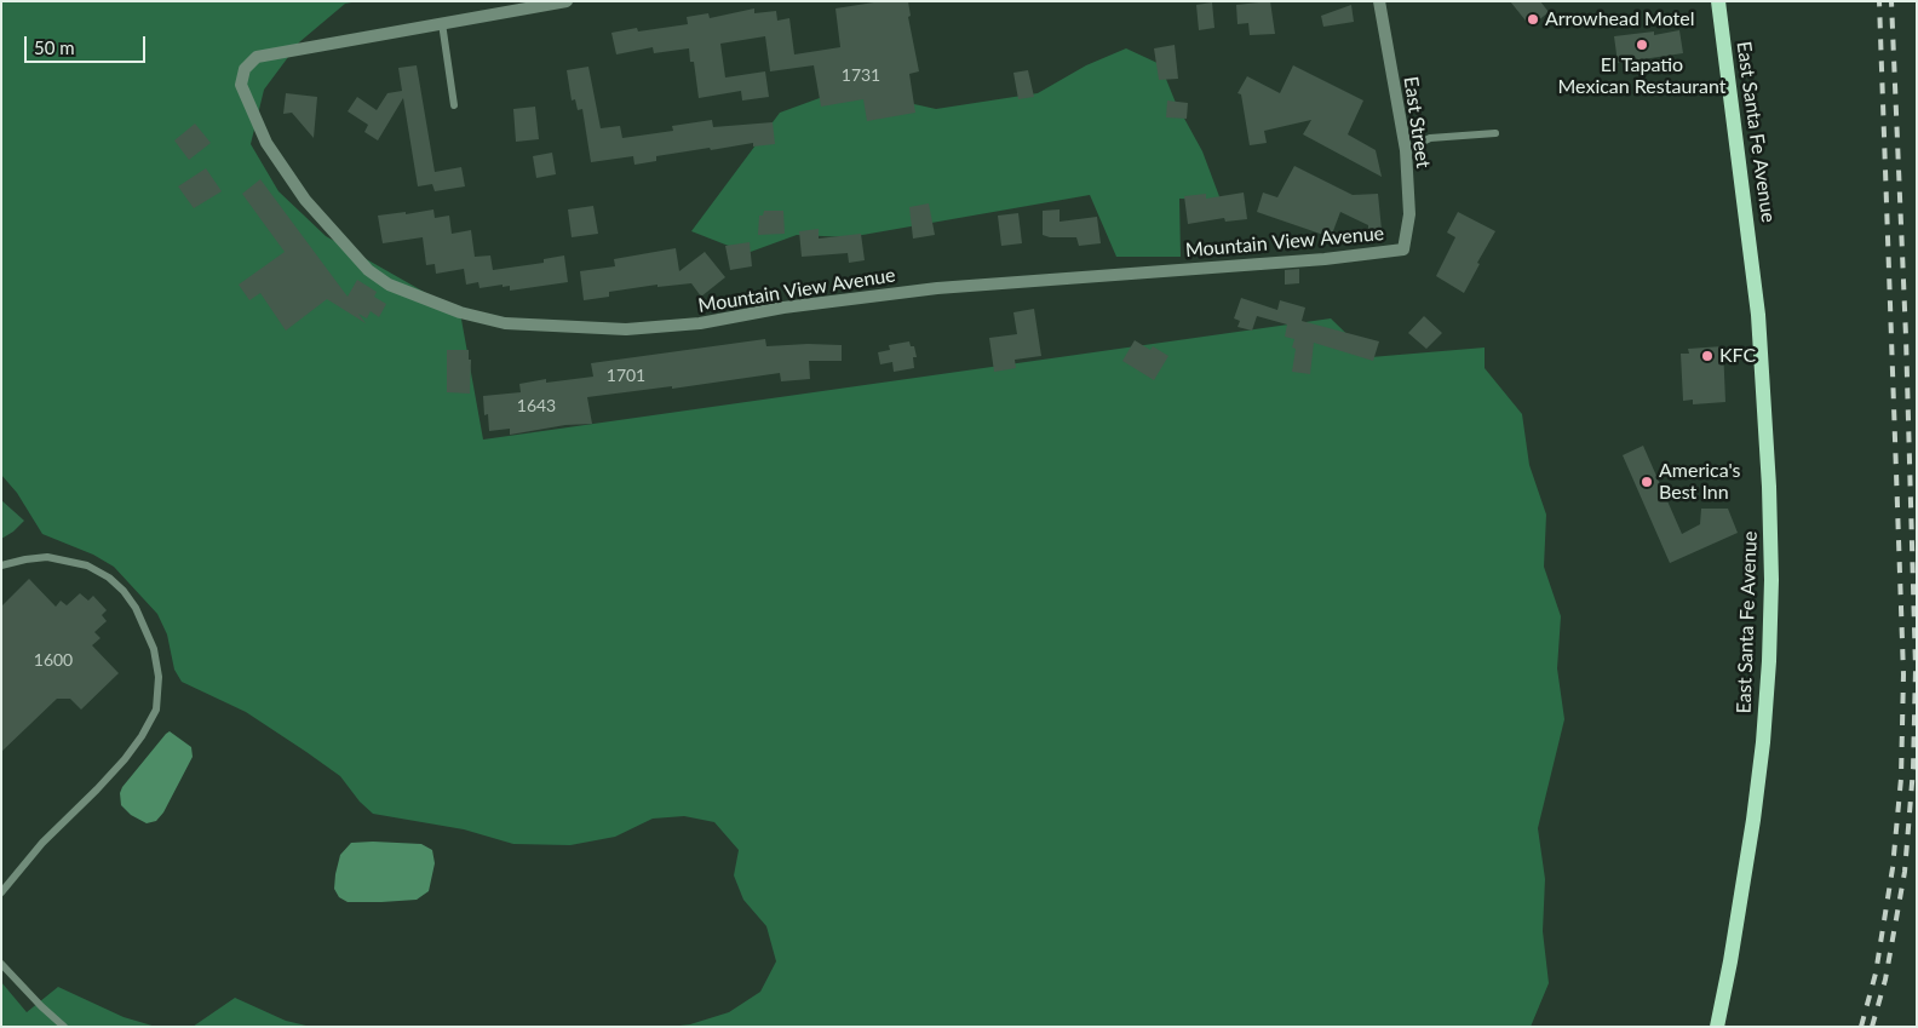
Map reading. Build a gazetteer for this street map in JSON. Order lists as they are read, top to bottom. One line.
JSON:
{"streets":{"main road":["East Santa Fe Avenue"],"street":["East Street","Mountain View Avenue"]},"crossings":[["East Street","Mountain View Avenue"]],"places":["Arrowhead Motel","El Tapatio Mexican Restaurant","KFC","America's Best Inn"],"house_numbers":["1731","1701","1643","1600"],"scale_bar":"50 m"}
